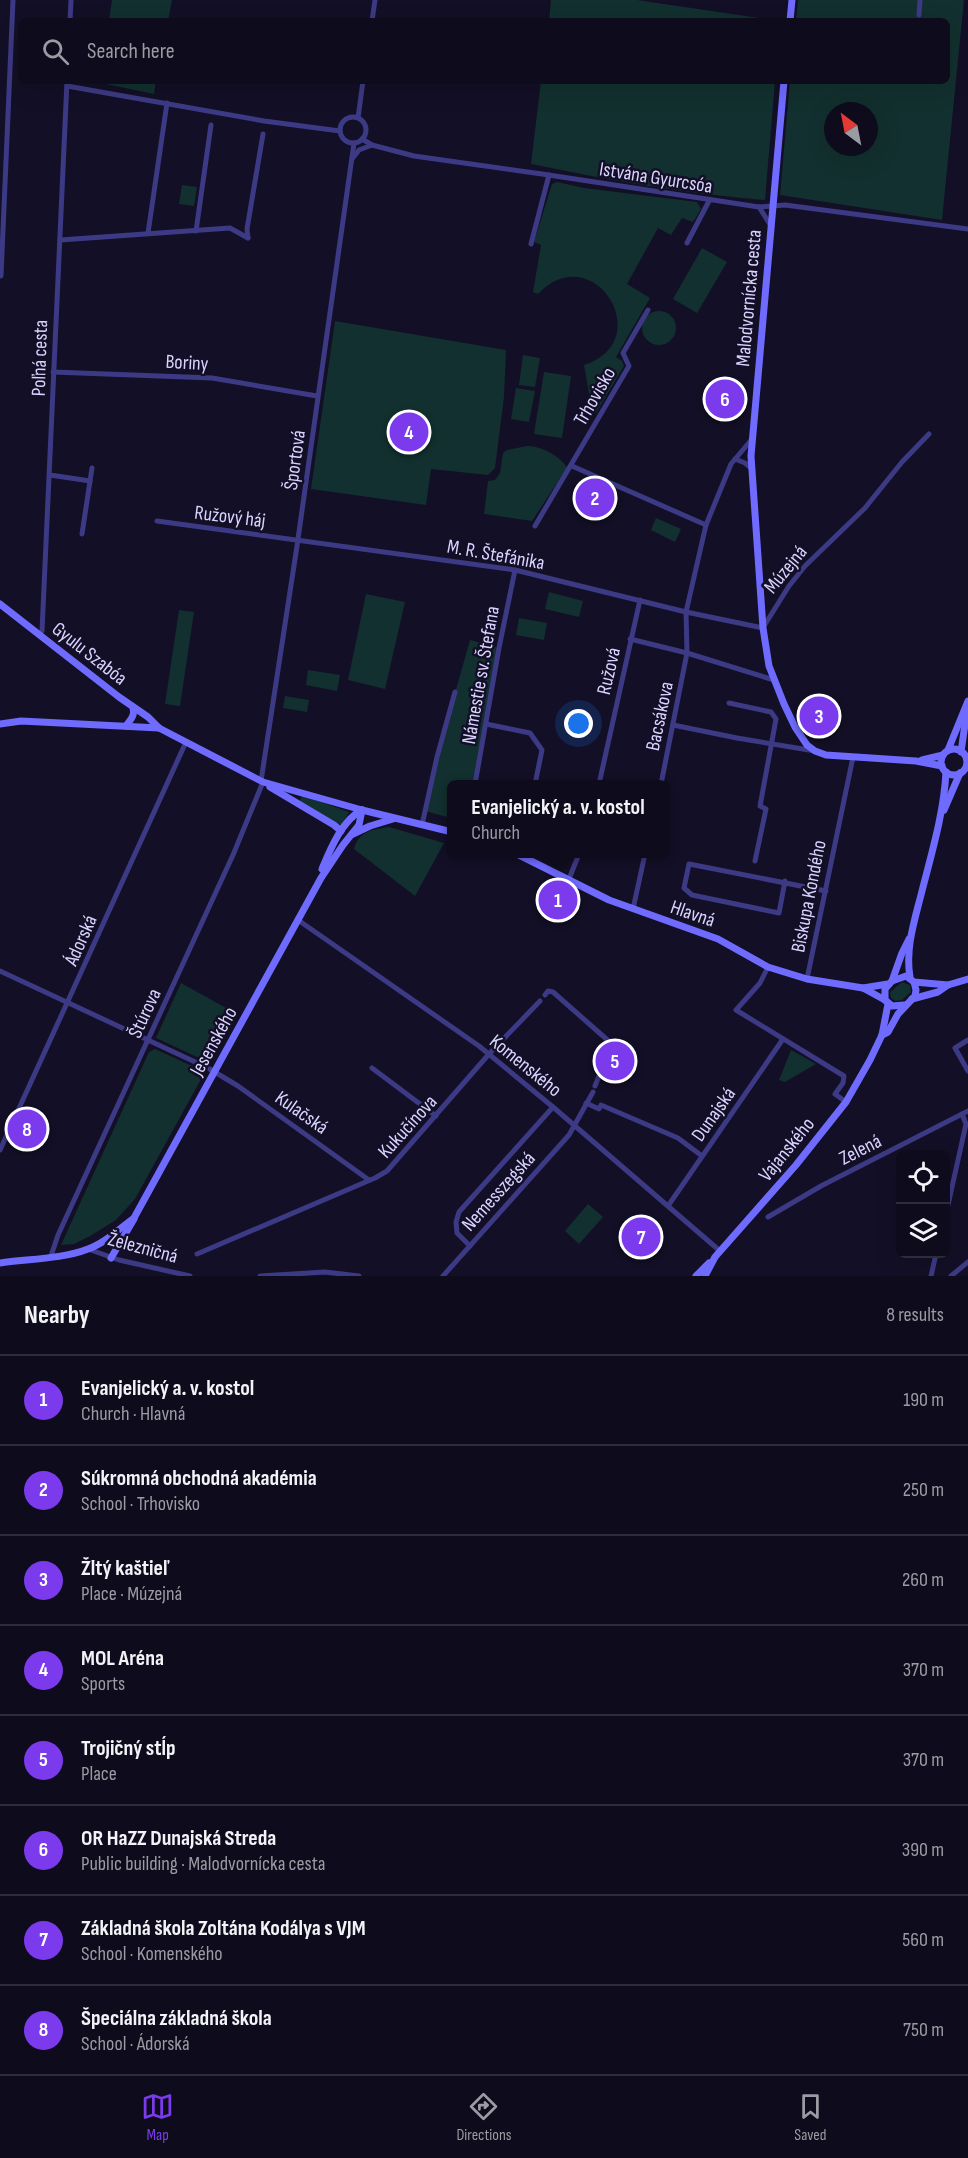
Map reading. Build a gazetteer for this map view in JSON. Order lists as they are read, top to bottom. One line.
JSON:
{"streets":{"street":["Istvána Gyurcsóa","Malodvornícka cesta","Poľná cesta","Boriny","Trhovisko","Športová","Ružový háj","M. R. Štefánika","Múzejná","Gyulu Szabóa","Ružová","Námestie sv. Štefana","Bacsákova","Biskupa Kondého","Hlavná","Ádorská","Štúrova","Jesenského","Komenského","Kulačská","Dunajská","Kukučínova","Vajanského","Zelená","Nemesszegská","Železničná"]},"crossings":[["Istvána Gyurcsóa","Malodvornícka cesta"],["Istvána Gyurcsóa","Športová"],["Malodvornícka cesta","Múzejná"],["Poľná cesta","Boriny"],["Poľná cesta","Gyulu Szabóa"],["Boriny","Športová"],["Športová","Ružový háj"],["Športová","M. R. Štefánika"],["Športová","Štúrova"],["Ružový háj","M. R. Štefánika"],["M. R. Štefánika","Ružová"],["M. R. Štefánika","Námestie sv. Štefana"],["M. R. Štefánika","Bacsákova"],["Biskupa Kondého","Hlavná"],["Ádorská","Kulačská"],["Štúrova","Kulačská"],["Jesenského","Komenského"],["Jesenského","Kulačská"],["Jesenského","Železničná"],["Komenského","Dunajská"],["Komenského","Kukučínova"],["Komenského","Vajanského"],["Komenského","Nemesszegská"],["Kulačská","Kukučínova"]],"north":"top left","page":{"search":"Search here","pins":["6","4","2","3","1","5","8","7"],"popup":["Evanjelický a. v. kostol","Church"],"heading":["Nearby","8 results"],"list":[{"mark":"1","name":"Evanjelický a. v. kostol","note":"Church · Hlavná","value":"190 m"},{"mark":"2","name":"Súkromná obchodná akadémia","note":"School · Trhovisko","value":"250 m"},{"mark":"3","name":"Žltý kaštieľ","note":"Place · Múzejná","value":"260 m"},{"mark":"4","name":"MOL Aréna","note":"Sports","value":"370 m"},{"mark":"5","name":"Trojičný stĺp","note":"Place","value":"370 m"},{"mark":"6","name":"OR HaZZ Dunajská Streda","note":"Public building · Malodvornícka cesta","value":"390 m"},{"mark":"7","name":"Základná škola Zoltána Kodálya s VJM","note":"School · Komenského","value":"560 m"},{"mark":"8","name":"Špeciálna základná škola","note":"School · Ádorská","value":"750 m"}],"nav":["Map","Directions","Saved"]}}
